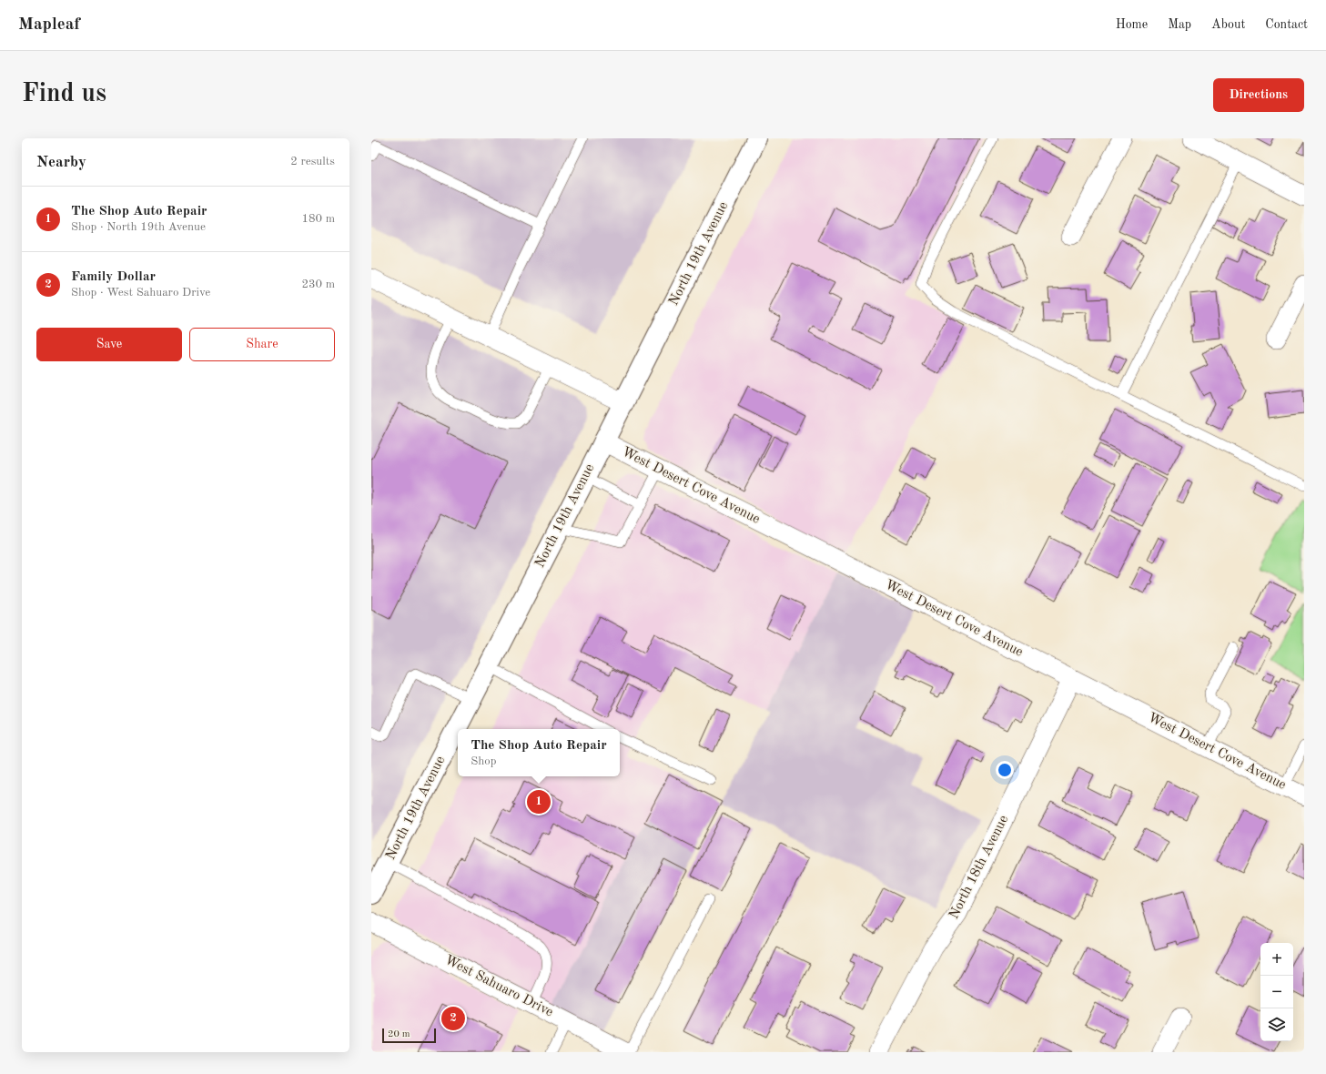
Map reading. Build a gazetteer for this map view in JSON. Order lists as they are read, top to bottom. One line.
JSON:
{"streets":{"main road":["North 19th Avenue"],"street":["West Desert Cove Avenue","North 18th Avenue","West Sahuaro Drive"]},"crossings":[["North 19th Avenue","West Desert Cove Avenue"],["West Desert Cove Avenue","North 18th Avenue"]],"scale_bar":"20 m","page":{"header":"Mapleaf","nav":["Home","Map","About","Contact"],"buttons":["Directions",["Save","Share"]],"title":"Find us","heading":["Nearby","2 results"],"list":[{"mark":"1","name":"The Shop Auto Repair","note":"Shop · North 19th Avenue","value":"180 m"},{"mark":"2","name":"Family Dollar","note":"Shop · West Sahuaro Drive","value":"230 m"}],"popup":["The Shop Auto Repair","Shop"],"pins":["1","2"],"map_buttons":["+","−"],"scale":"20 m"}}
